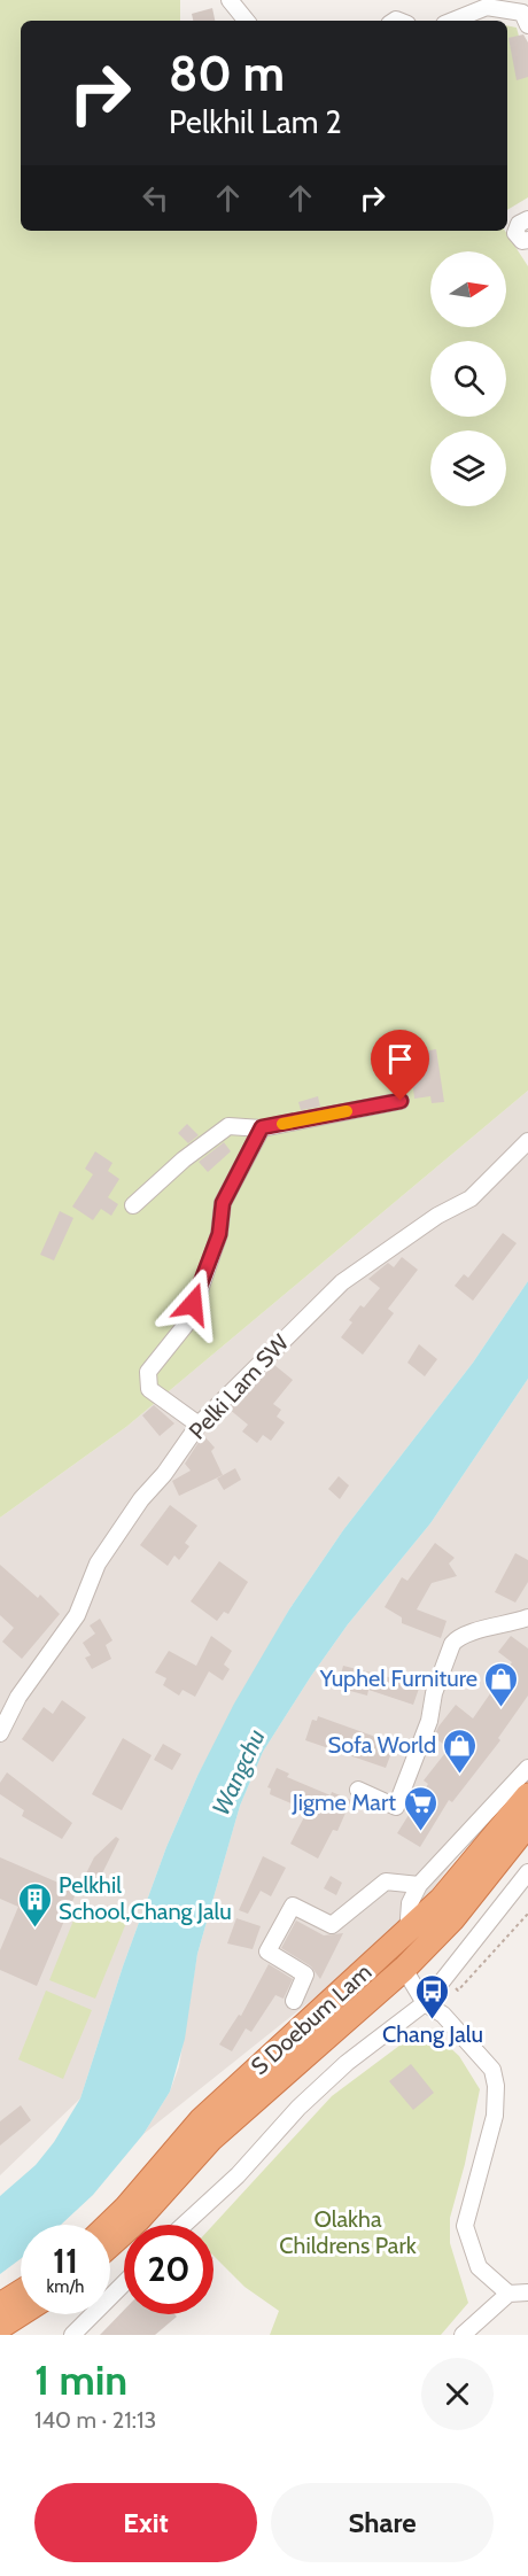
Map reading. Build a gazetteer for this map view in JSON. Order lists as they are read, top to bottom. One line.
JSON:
{"streets":{"highway":["S Doebum Lam"],"street":["Pelki Lam SW"]},"water":["Wangchu"],"parks":["Olakha Childrens Park"],"places":{"shop":["Yuphel Furniture","Sofa World"],"supermarket":["Jigme Mart"],"building":["Pelkhil School,Chang Jalu"],"bus stop":["Chang Jalu"]},"north":"right","page":{"turn":["80 m","Pelkhil Lam 2"],"speed":"11 km/h","limit":"20","heading":["1 min","140 m · 21:13"],"buttons":["Exit","Share"]}}
